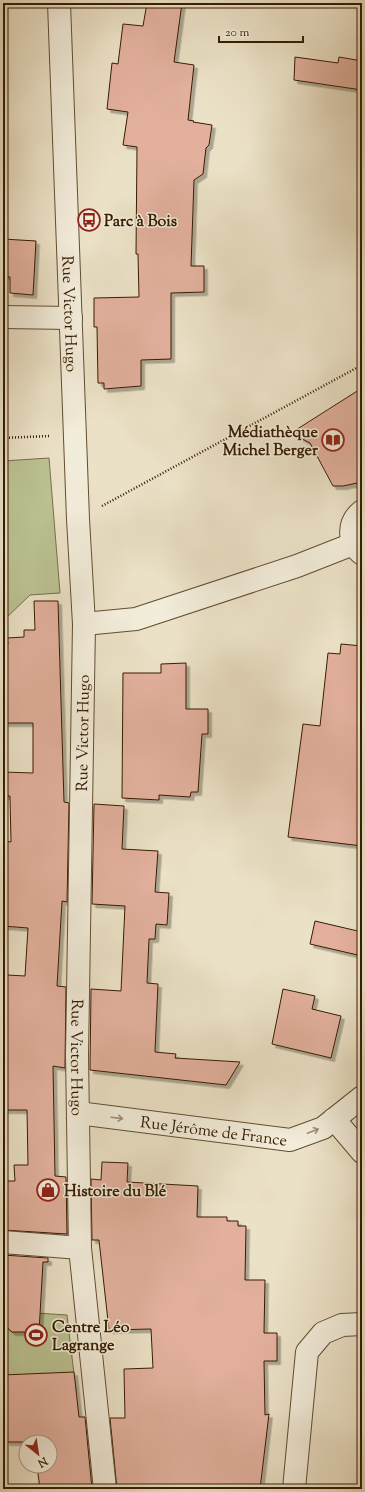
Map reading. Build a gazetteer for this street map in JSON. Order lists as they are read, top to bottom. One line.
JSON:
{"streets":{"street":["Rue Victor Hugo","Rue Jérôme de France"]},"crossings":[["Rue Victor Hugo","Rue Jérôme de France"]],"one_way":["Rue Jérôme de France"],"places":{"bus stop":["Parc à Bois"],"library":["Médiathèque Michel Berger"],"shop":["Histoire du Blé"],"sports":["Centre Léo Lagrange"]},"scale_bar":"20 m","north":"bottom right"}
